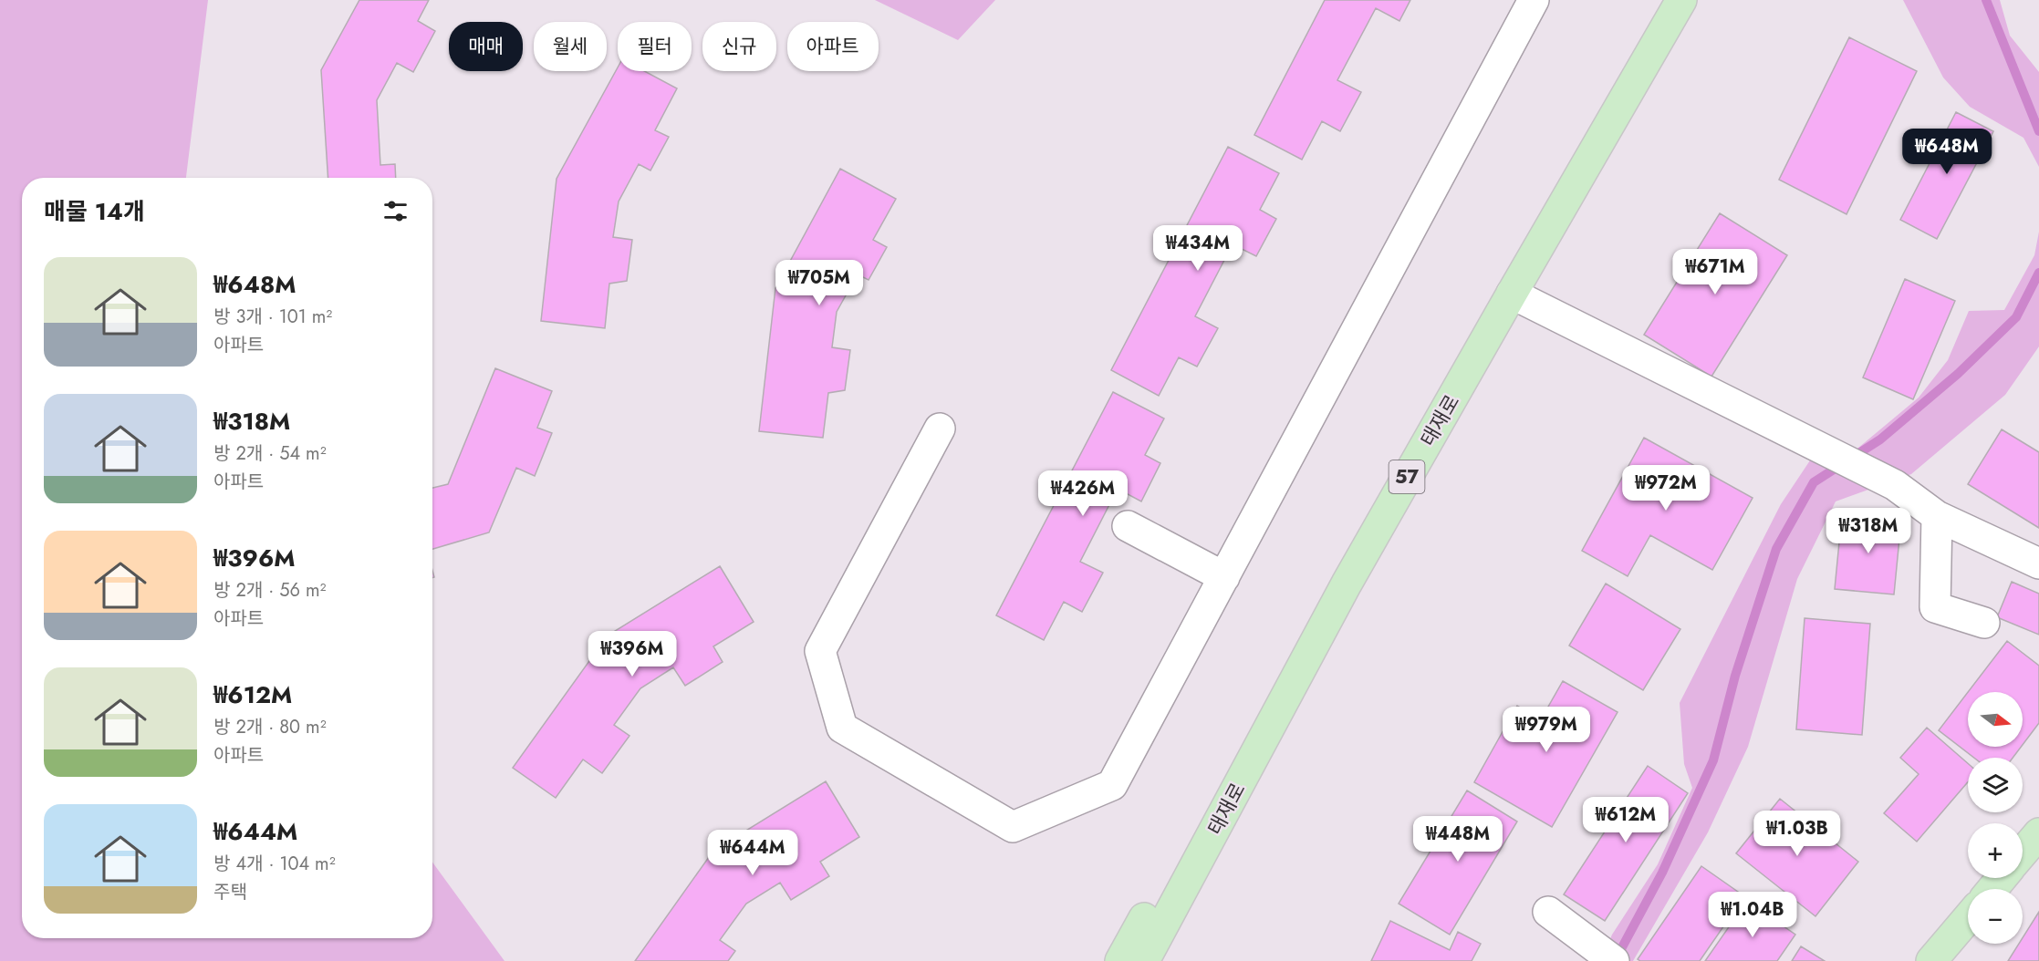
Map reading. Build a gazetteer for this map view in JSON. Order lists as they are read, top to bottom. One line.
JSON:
{"streets":{"main road":["태재로","57"]},"north":"right","page":{"chip":["매매","월세","필터","신규","아파트"],"price":["₩648M","₩434M","₩671M","₩705M","₩972M","₩426M","₩318M","₩396M","₩979M","₩612M","₩1.03B","₩448M","₩644M","₩1.04B"],"heading":"매물 14개","list":[{"name":"₩648M","note":"방 3개 · 101 m² · 아파트"},{"name":"₩318M","note":"방 2개 · 54 m² · 아파트"},{"name":"₩396M","note":"방 2개 · 56 m² · 아파트"},{"name":"₩612M","note":"방 2개 · 80 m² · 아파트"},{"name":"₩644M","note":"방 4개 · 104 m² · 주택"}],"map_buttons":["+","−"]}}
